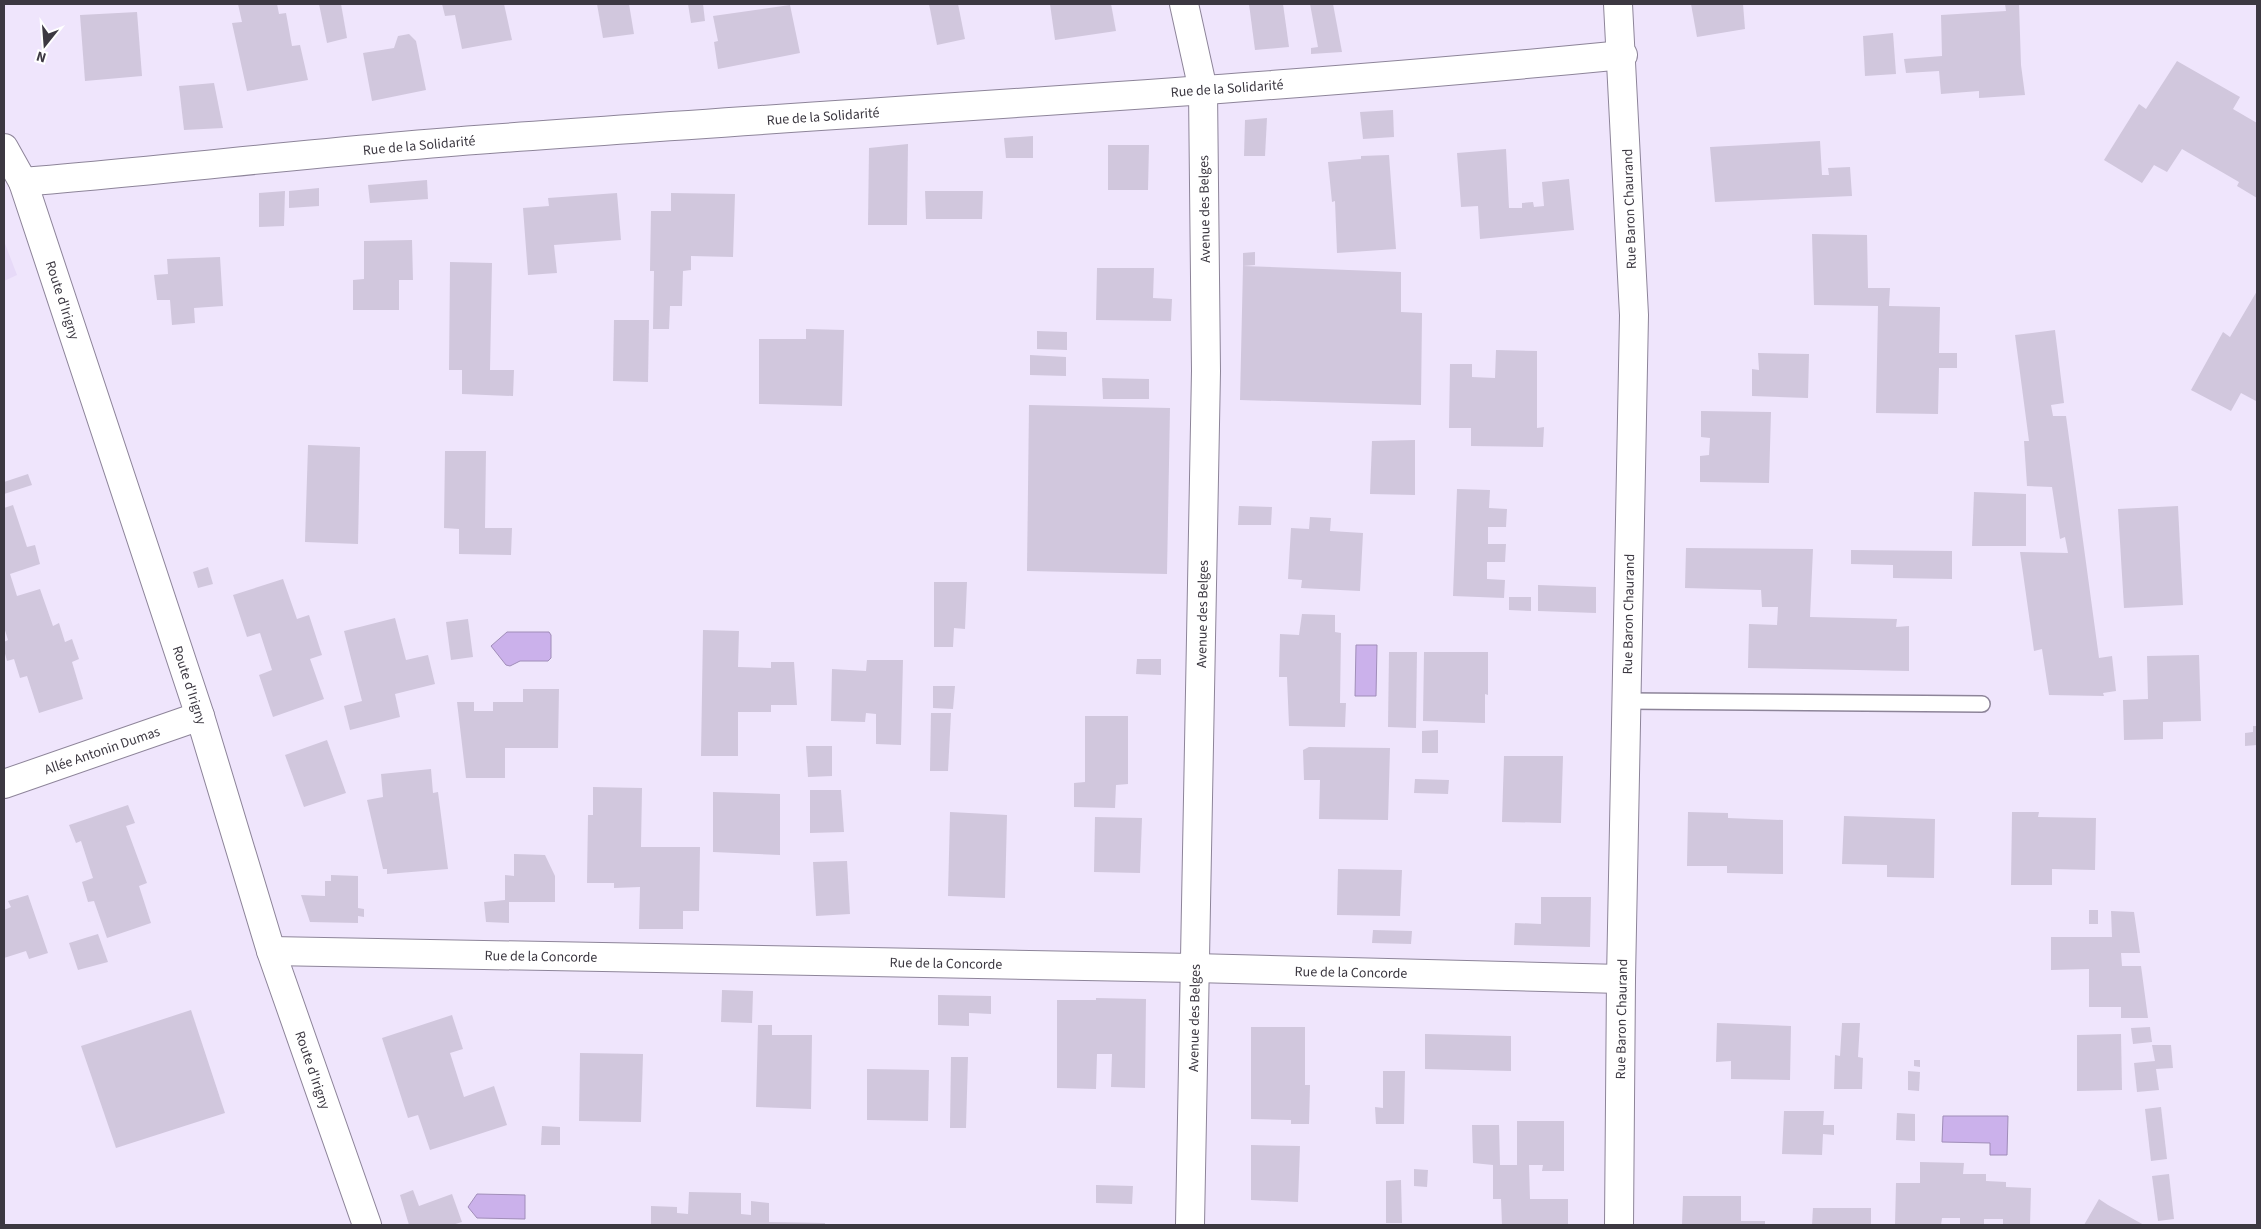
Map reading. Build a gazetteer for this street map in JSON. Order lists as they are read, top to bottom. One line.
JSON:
{"streets":{"street":["Rue de la Solidarité","Avenue des Belges","Rue Baron Chaurand","Route d'Irigny","Allée Antonin Dumas","Rue de la Concorde"]},"crossings":[["Rue de la Solidarité","Avenue des Belges"],["Rue de la Solidarité","Rue Baron Chaurand"],["Rue de la Solidarité","Route d'Irigny"],["Avenue des Belges","Rue de la Concorde"],["Rue Baron Chaurand","Rue de la Concorde"],["Route d'Irigny","Allée Antonin Dumas"],["Route d'Irigny","Rue de la Concorde"]],"north":"bottom"}
